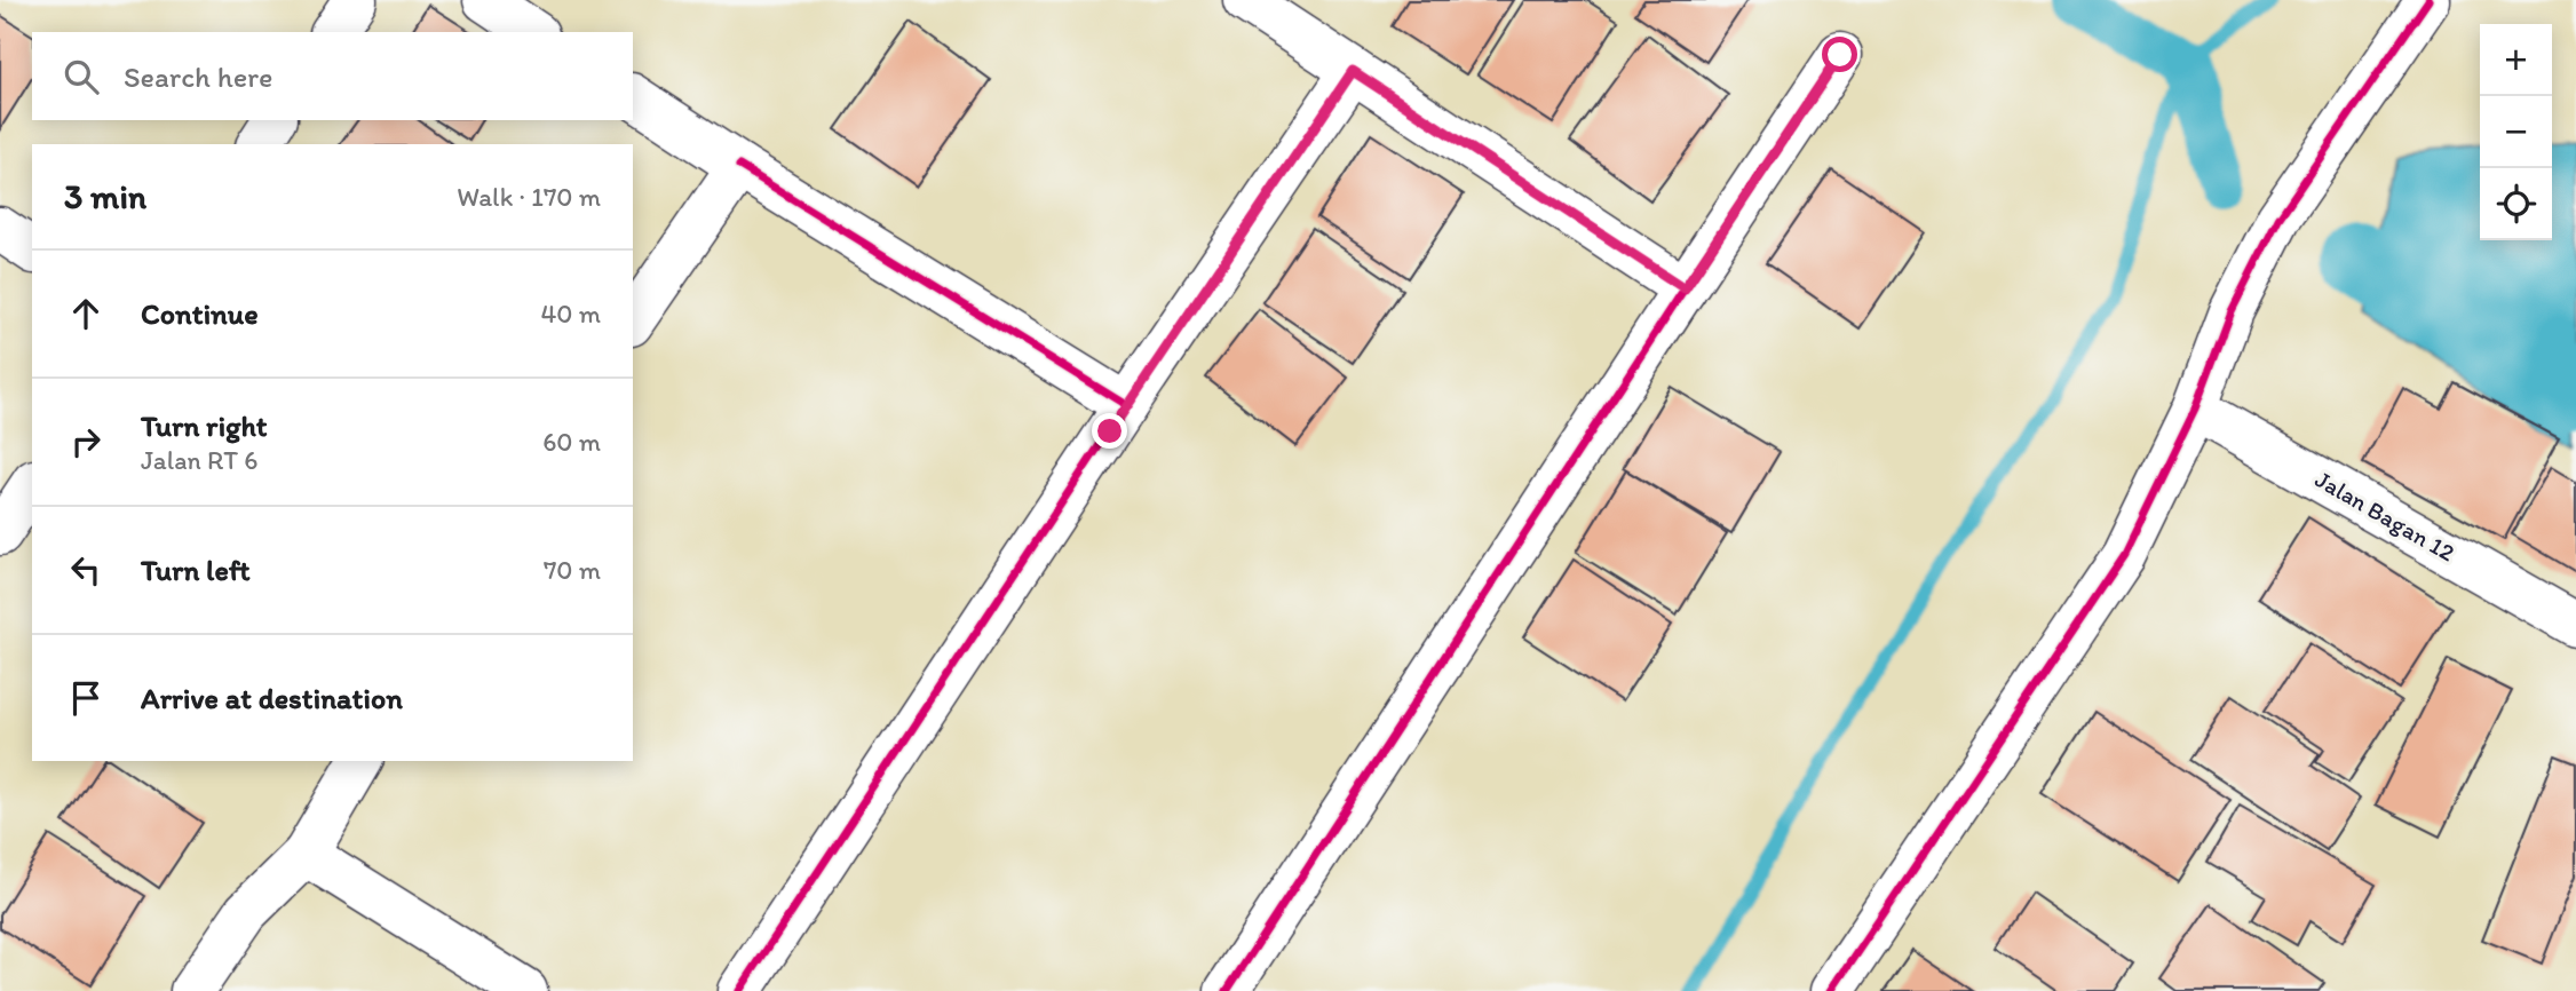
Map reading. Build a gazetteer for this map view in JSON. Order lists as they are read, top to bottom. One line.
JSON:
{"streets":{"street":["Jalan Bagan 12"]},"page":{"map_buttons":["+","−"],"search":"Search here","heading":["3 min","Walk · 170 m"],"list":[["Continue","40 m"],["Turn right","Jalan RT 6","60 m"],["Turn left","70 m"],"Arrive at destination"]}}
